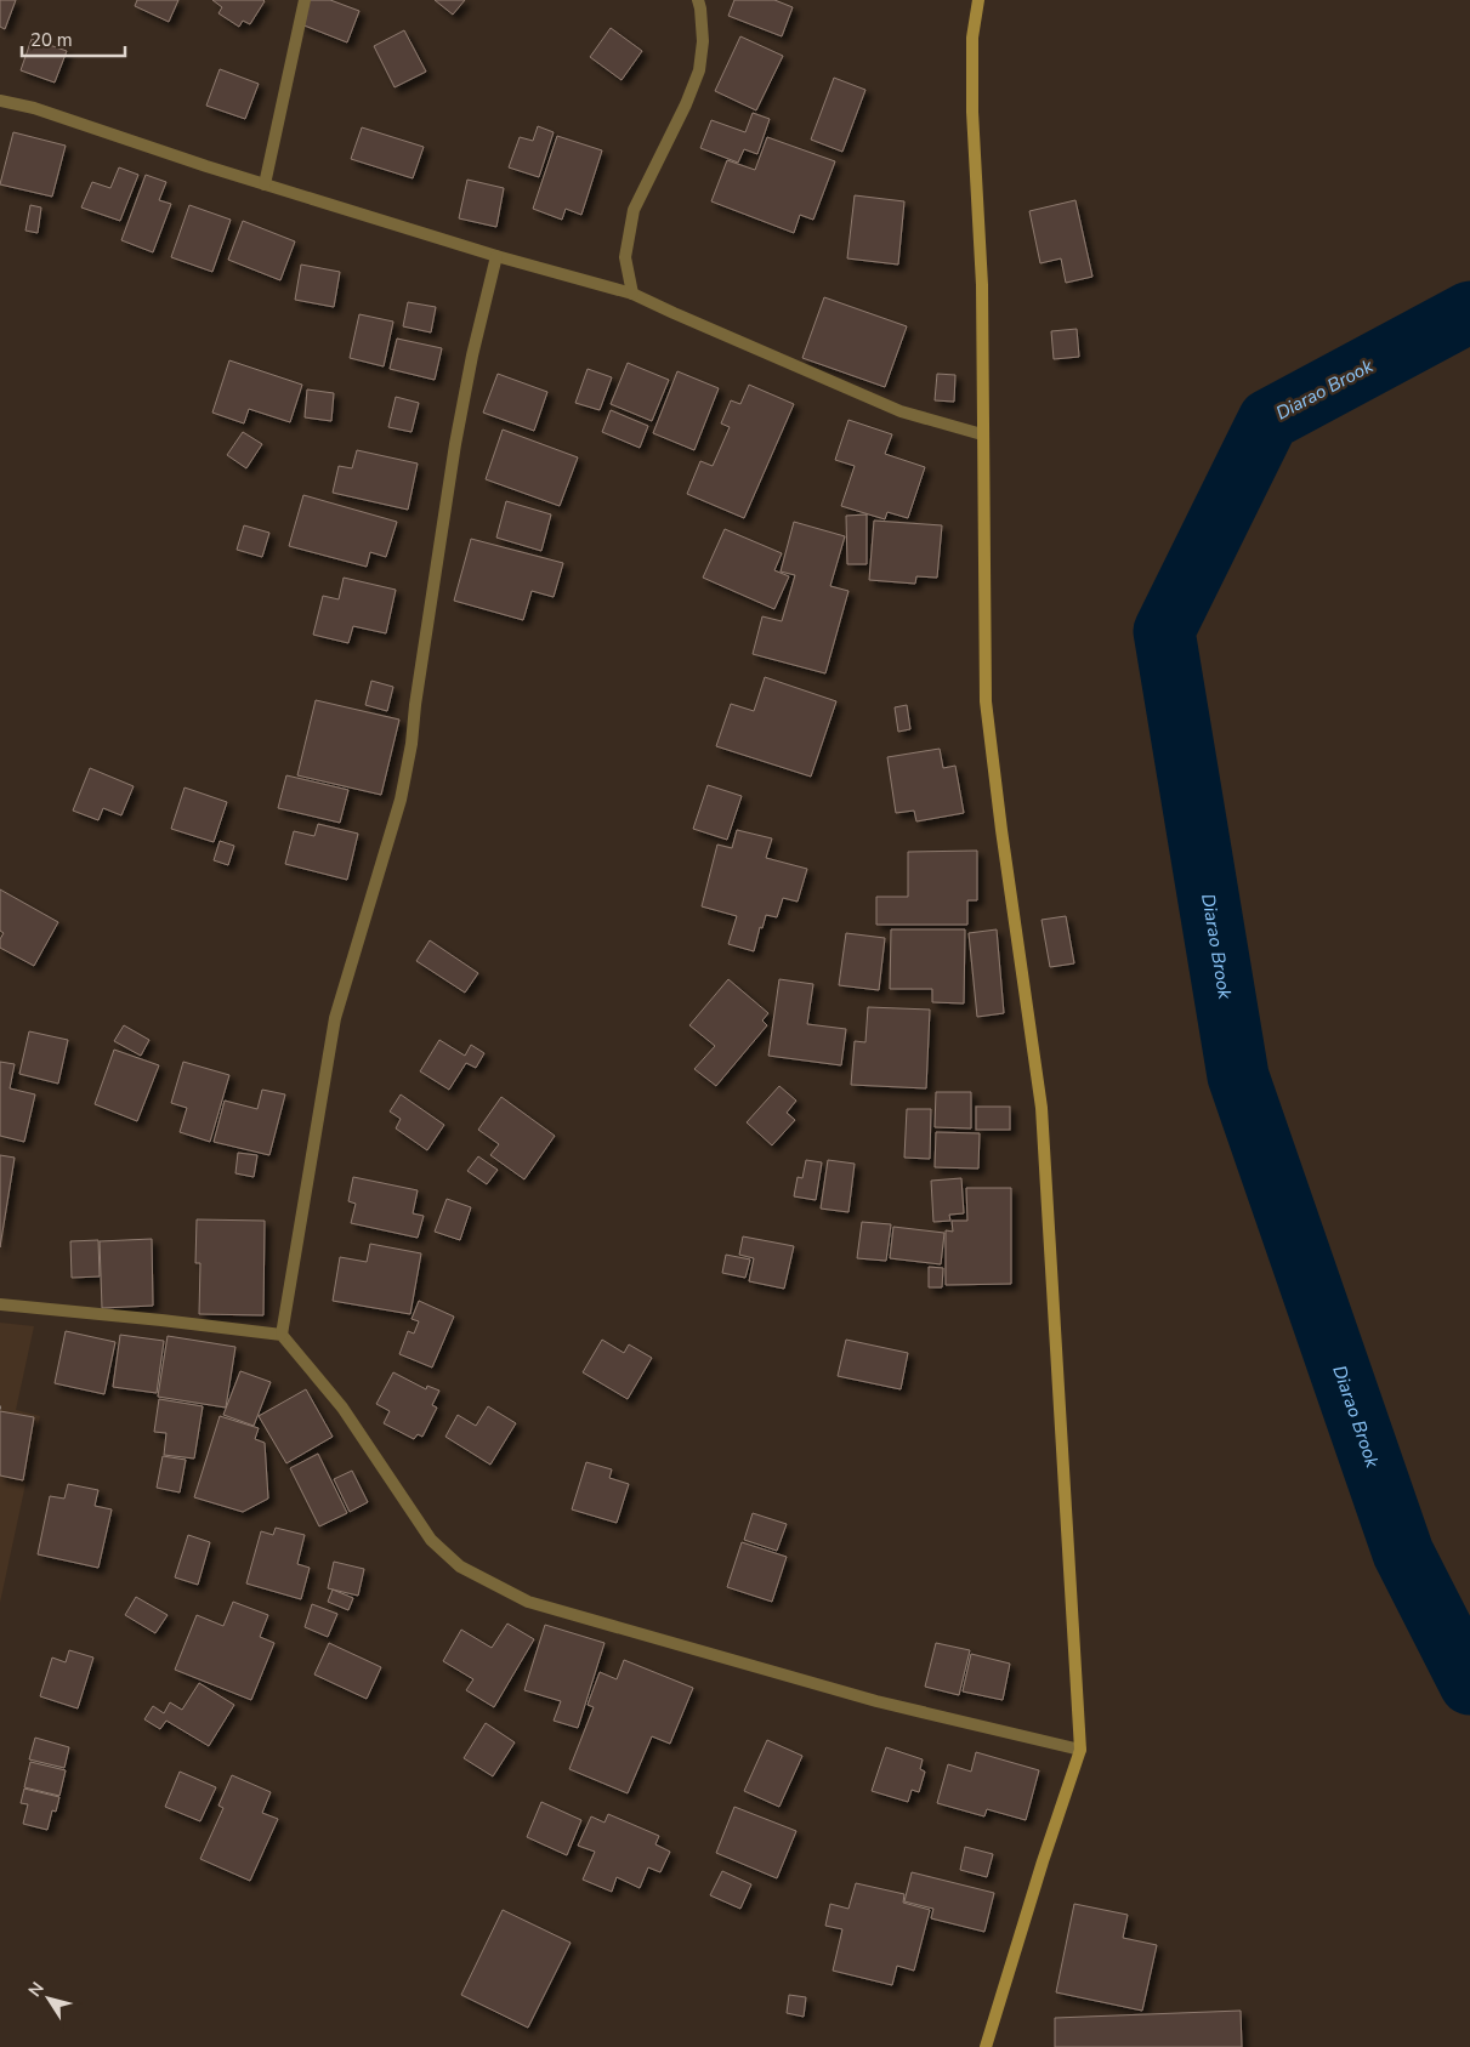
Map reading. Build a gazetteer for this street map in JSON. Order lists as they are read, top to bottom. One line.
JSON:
{"water":["Diarao Brook"],"scale_bar":"20 m","north":"top left"}
